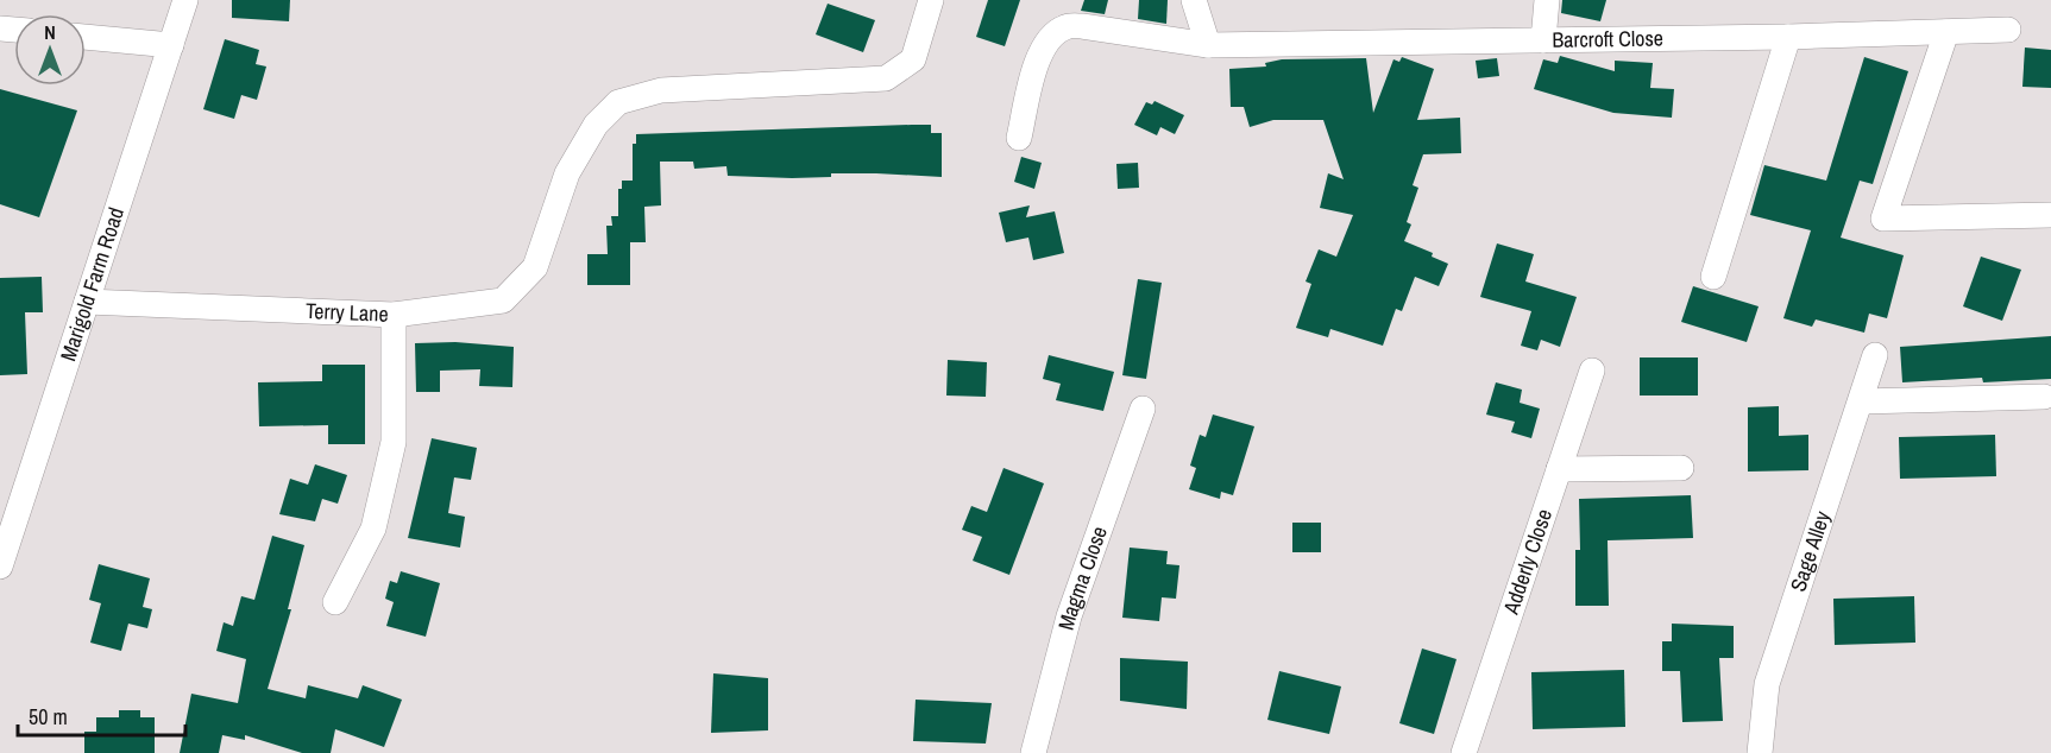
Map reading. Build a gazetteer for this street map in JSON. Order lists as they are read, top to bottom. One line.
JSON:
{"streets":{"street":["Barcroft Close","Marigold Farm Road","Terry Lane","Sage Alley","Adderly Close","Magma Close"]},"crossings":[["Marigold Farm Road","Terry Lane"]],"scale_bar":"50 m","north":"top"}
